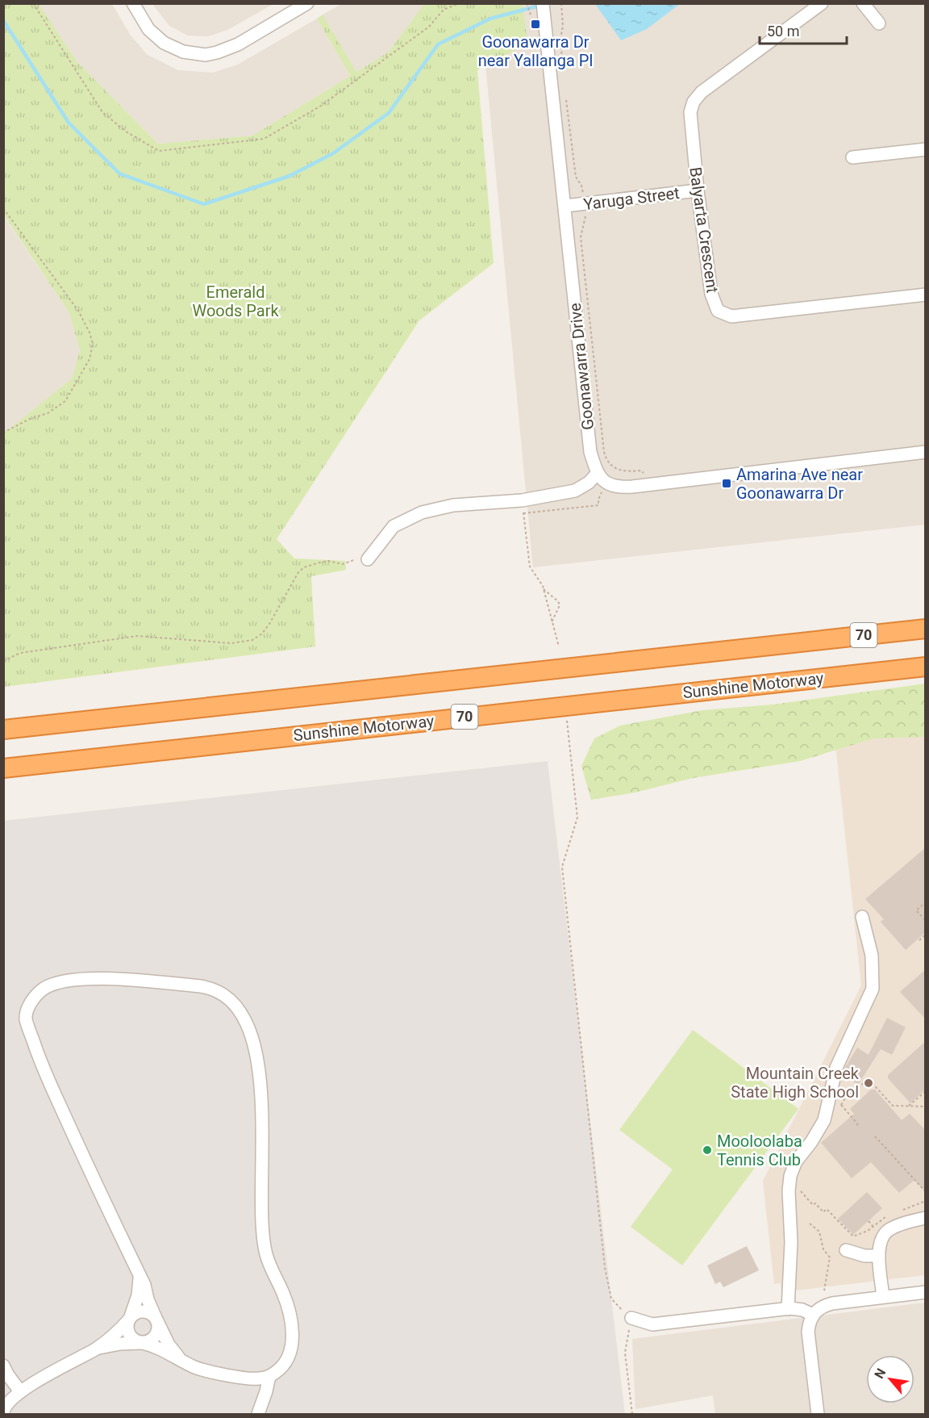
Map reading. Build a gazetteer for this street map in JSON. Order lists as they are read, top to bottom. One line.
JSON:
{"streets":{"highway":["70","Sunshine Motorway"],"street":["Yaruga Street","Balyarta Crescent","Goonawarra Drive"]},"crossings":[["Yaruga Street","Balyarta Crescent"],["Yaruga Street","Goonawarra Drive"]],"parks":["Emerald Woods Park"],"places":{"transit":["Goonawarra Dr near Yallanga Pl","Amarina Ave near Goonawarra Dr"],"other":["Mountain Creek State High School","Mooloolaba Tennis Club"]},"scale_bar":"50 m","north":"top left"}
